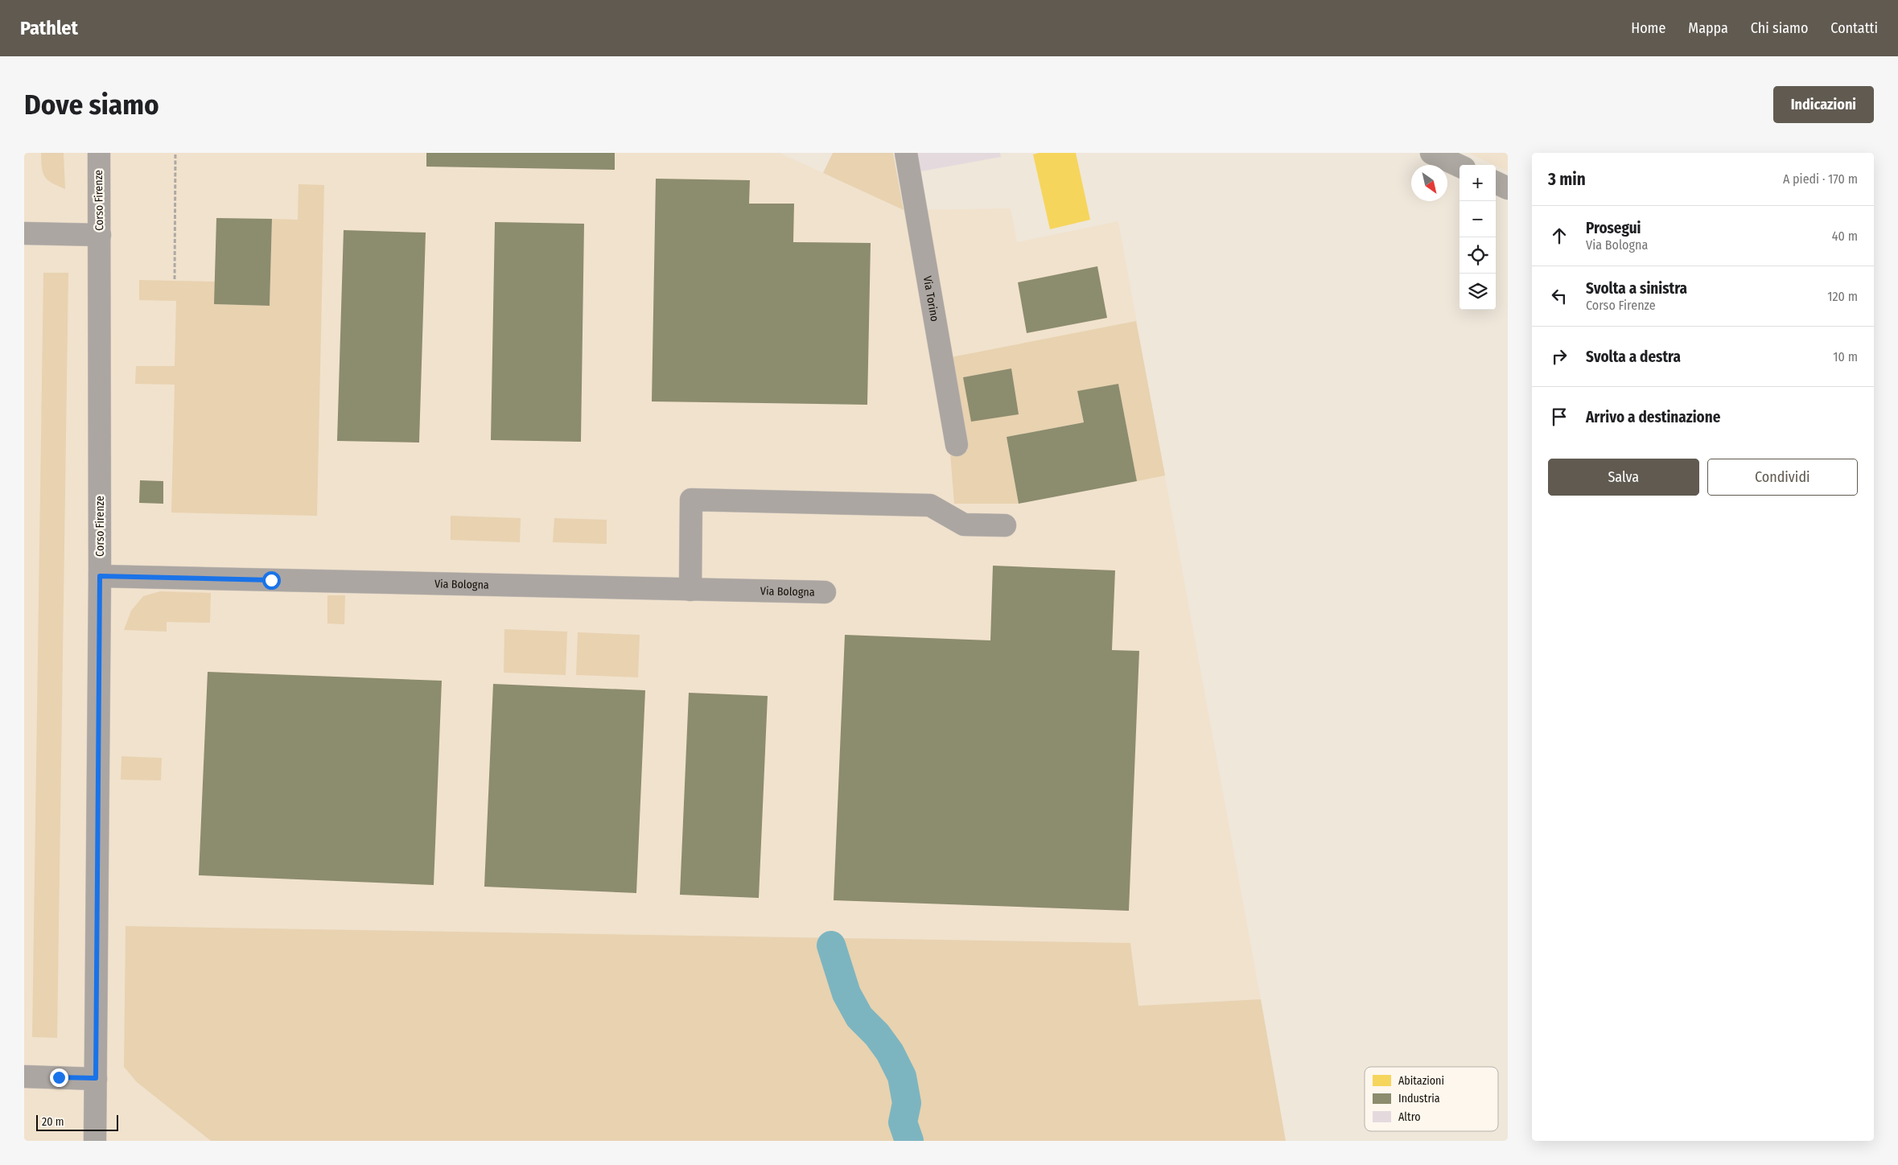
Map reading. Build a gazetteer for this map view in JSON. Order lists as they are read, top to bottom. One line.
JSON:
{"streets":{"street":["Corso Firenze","Via Torino","Via Bologna"]},"crossings":[["Corso Firenze","Via Bologna"]],"legend":["Abitazioni","Industria","Altro"],"scale_bar":"20 m","north":"bottom right","page":{"header":"Pathlet","nav":["Home","Mappa","Chi siamo","Contatti"],"buttons":["Indicazioni",["Salva","Condividi"]],"title":"Dove siamo","heading":["3 min","A piedi · 170 m"],"map_buttons":["+","−"],"list":[["Prosegui","Via Bologna","40 m"],["Svolta a sinistra","Corso Firenze","120 m"],["Svolta a destra","10 m"],"Arrivo a destinazione"],"scale":"20 m"}}
